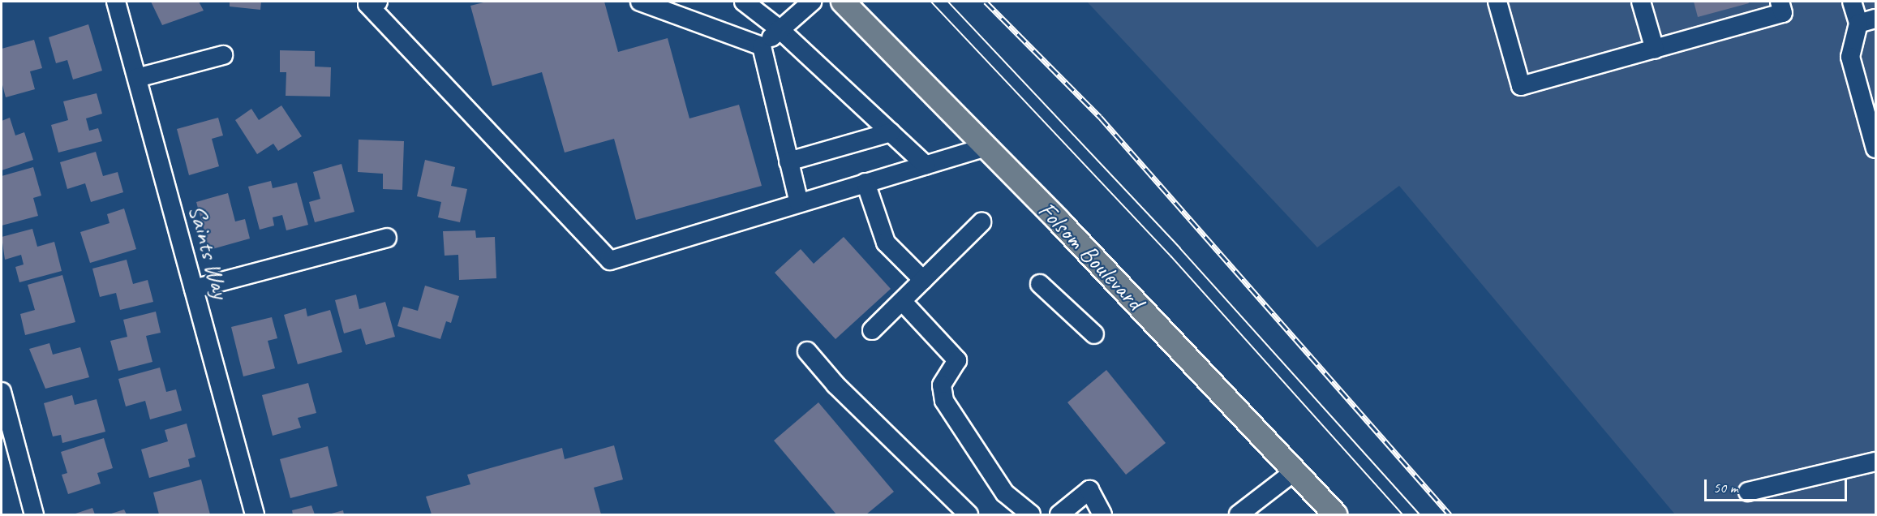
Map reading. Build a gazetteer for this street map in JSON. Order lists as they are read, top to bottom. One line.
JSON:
{"streets":{"main road":["Folsom Boulevard"],"street":["Saints Way"]},"scale_bar":"50 m"}
